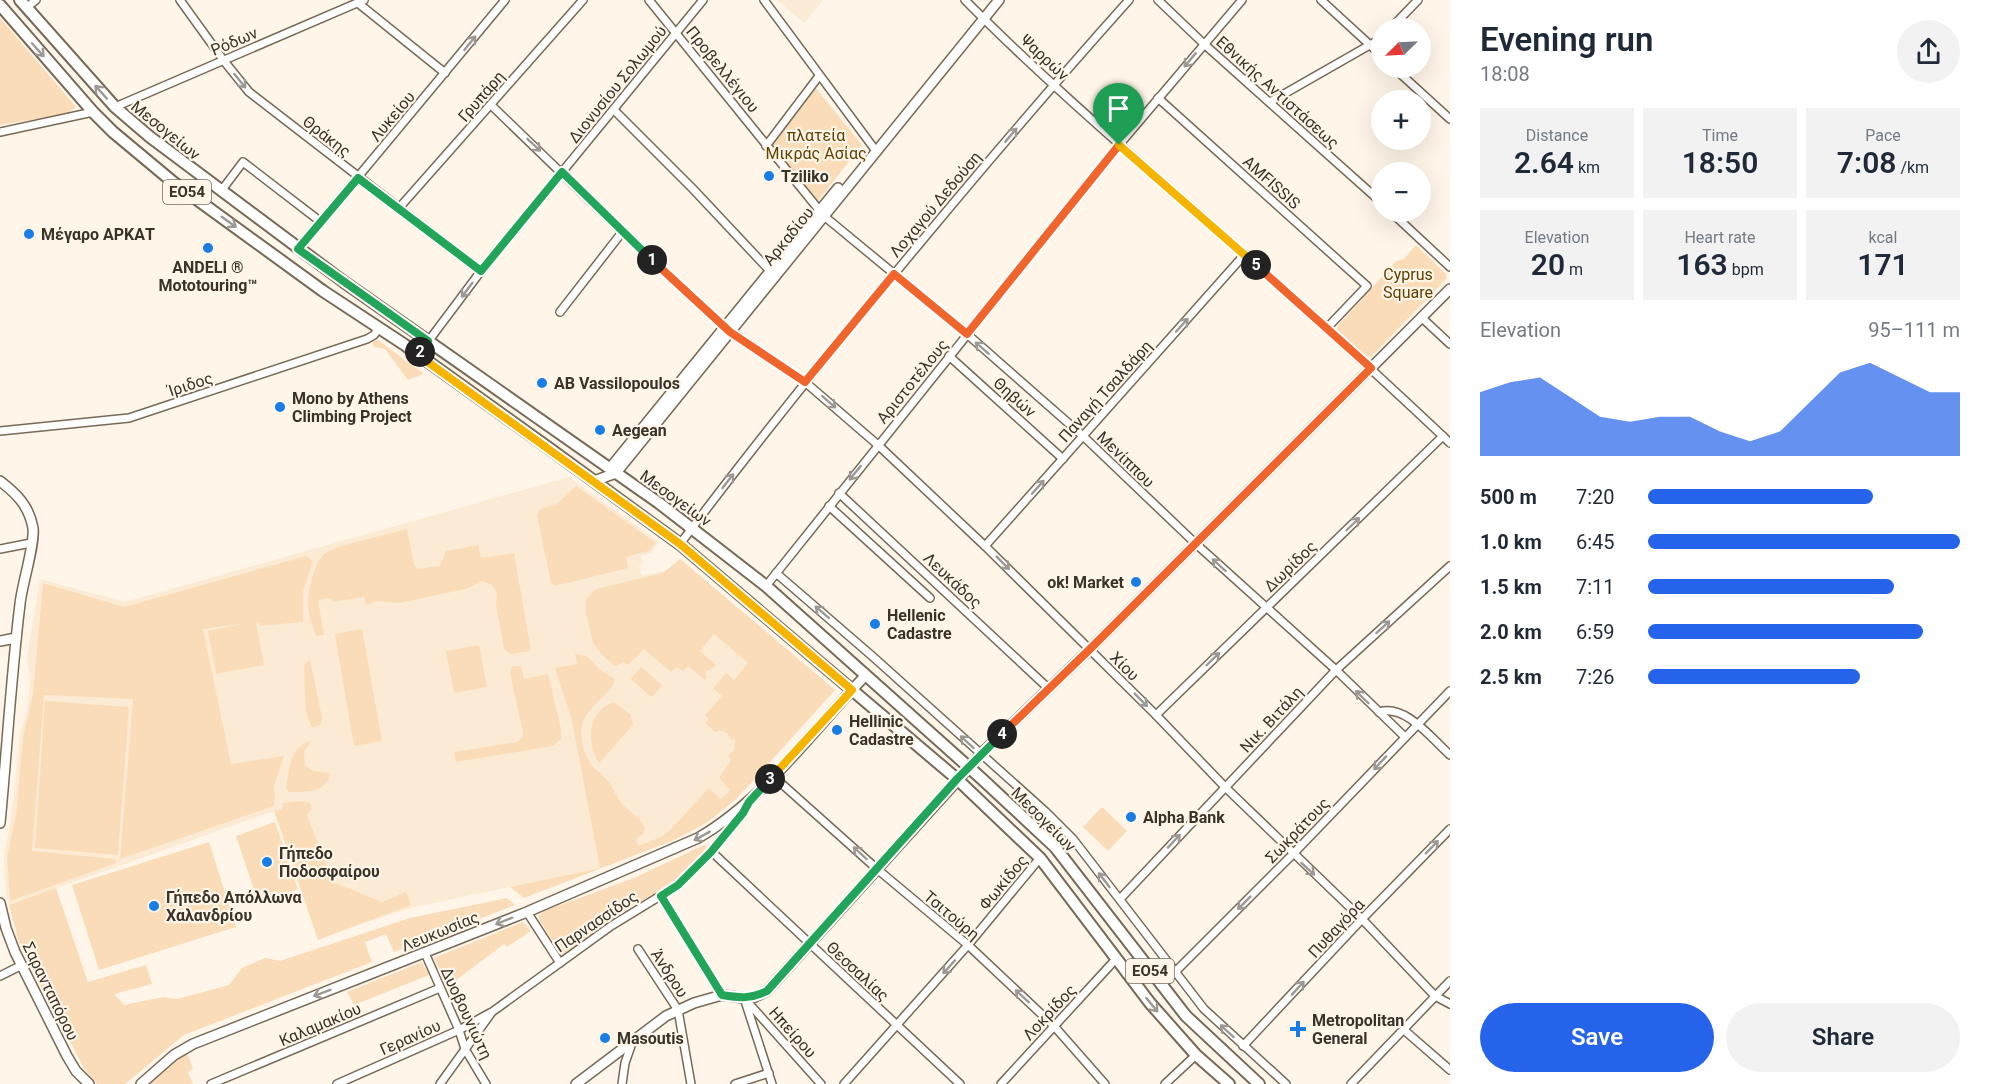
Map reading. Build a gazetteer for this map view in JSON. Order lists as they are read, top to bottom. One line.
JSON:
{"streets":{"main road":["Μεσογείων","ΕΟ54"],"street":["Ρόδων","Ψαρρών","Προβελλέγιου","Διονυσίου Σολωμού","Εθνικής Αντιστάσεως","Γρυπάρη","Λυκείου","Θράκης","AMFISSIS","Λοχαγού Δεδούση","Αρκαδίου","Αριστοτέλους","Ίριδος","Παναγή Τσαλδάρη","Θηβών","Μενίππου","Δωρίδος","Λευκάδος","Χίου","Νικ. Βιτάλη","Σωκράτους","Φωκίδος","Τσιτούρη","Παρνασσίδος","Πυθαγόρα","Λευκωσίας","Θεσσαλίας","Άνδρου","Σαρανταπόρου","Λοκρίδος","Δυοβουνιώτη","Καλαμακίου","Ηπείρου","Γερανίου"]},"crossings":[["Ρόδων","Μεσογείων"],["Ρόδων","Θράκης"],["Ψαρρών","AMFISSIS"],["Ψαρρών","Λοχαγού Δεδούση"],["Ψαρρών","Αρκαδίου"],["Ψαρρών","Αριστοτέλους"],["Ψαρρών","Παναγή Τσαλδάρη"],["Προβελλέγιου","Διονυσίου Σολωμού"],["Προβελλέγιου","Αρκαδίου"],["Προβελλέγιου","Μενίππου"],["Διονυσίου Σολωμού","Μεσογείων"],["Διονυσίου Σολωμού","Θράκης"],["Διονυσίου Σολωμού","Χίου"],["Εθνικής Αντιστάσεως","Αριστοτέλους"],["Γρυπάρη","Θράκης"],["Γρυπάρη","Χίου"],["Λυκείου","Μεσογείων"],["Λυκείου","Θράκης"],["Μεσογείων","Λοχαγού Δεδούση"],["Μεσογείων","Αρκαδίου"],["Μεσογείων","Αριστοτέλους"],["Μεσογείων","Ίριδος"],["Μεσογείων","Νικ. Βιτάλη"],["Μεσογείων","Σωκράτους"],["Μεσογείων","Φωκίδος"],["Μεσογείων","Παρνασσίδος"],["Μεσογείων","Πυθαγόρα"],["Μεσογείων","Λοκρίδος"],["AMFISSIS","Αριστοτέλους"],["Λοχαγού Δεδούση","Μενίππου"],["Λοχαγού Δεδούση","Χίου"],["Αρκαδίου","Μενίππου"],["Αρκαδίου","Χίου"],["Αριστοτέλους","Θηβών"],["Αριστοτέλους","Μενίππου"],["Αριστοτέλους","Λευκάδος"],["Αριστοτέλους","Χίου"],["Παναγή Τσαλδάρη","Θηβών"],["Παναγή Τσαλδάρη","Μενίππου"],["Παναγή Τσαλδάρη","Χίου"],["Μενίππου","Δωρίδος"],["Μενίππου","Νικ. Βιτάλη"],["Μενίππου","Σωκράτους"],["Δωρίδος","Χίου"],["Χίου","Νικ. Βιτάλη"],["Χίου","Σωκράτους"],["Χίου","Πυθαγόρα"],["Φωκίδος","Τσιτούρη"],["Φωκίδος","Θεσσαλίας"],["Τσιτούρη","Παρνασσίδος"],["Τσιτούρη","Λοκρίδος"],["Παρνασσίδος","Λευκωσίας"],["Παρνασσίδος","Θεσσαλίας"],["Παρνασσίδος","Δυοβουνιώτη"],["Παρνασσίδος","Γερανίου"],["Λευκωσίας","Δυοβουνιώτη"],["Δυοβουνιώτη","Καλαμακίου"],["Δυοβουνιώτη","Γερανίου"]],"one_way":["Θράκης","Λοχαγού Δεδούση","Παναγή Τσαλδάρη","Μενίππου","Δωρίδος","Χίου","Νικ. Βιτάλη","Σωκράτους","Φωκίδος","Τσιτούρη","Πυθαγόρα","Λευκωσίας"],"parks":["πλατεία Μικράς Ασίας","Cyprus Square"],"places":{"other":["Tziliko","Μέγαρο ΑΡΚΑΤ","ANDELI ® Mototouring™","AB Vassilopoulos","Mono by Athens Climbing Project","Aegean","ok! Market","Hellenic Cadastre","Hellinic Cadastre","Alpha Bank","Γήπεδο Ποδοσφαίρου","Γήπεδο Απόλλωνα Χαλανδρίου","Masoutis"],"health":["Metropolitan General"]},"north":"bottom left","page":{"heading":["Evening run","18:08"],"map_buttons":["+","−"],"stats":[["Distance","2.64 km"],["Time","18:50"],["Pace","7:08 /km"],["Elevation","20 m"],["Heart rate","163 bpm"],["kcal","171"]],"pins":["1","5","2","4","3"],"chart":["Elevation","95–111 m"],"list":[{"name":"500 m","note":"7:20"},{"name":"1.0 km","note":"6:45"},{"name":"1.5 km","note":"7:11"},{"name":"2.0 km","note":"6:59"},{"name":"2.5 km","note":"7:26"}],"buttons":["Save","Share"]}}
